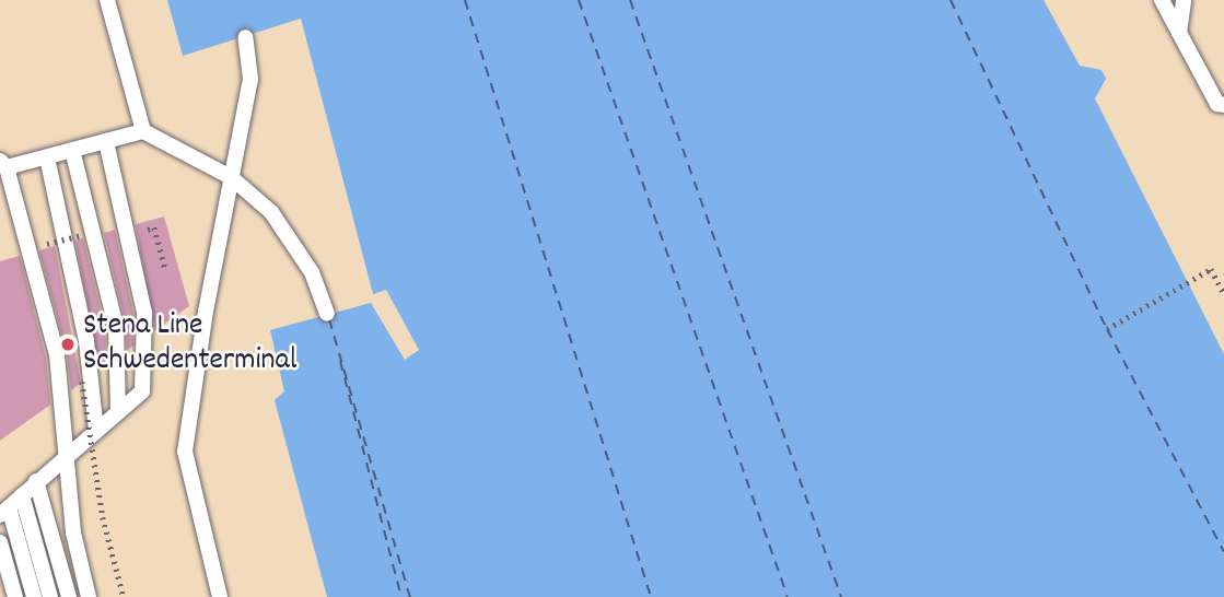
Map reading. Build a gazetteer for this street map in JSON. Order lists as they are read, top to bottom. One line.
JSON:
{"places":["Stena Line Schwedenterminal"]}
